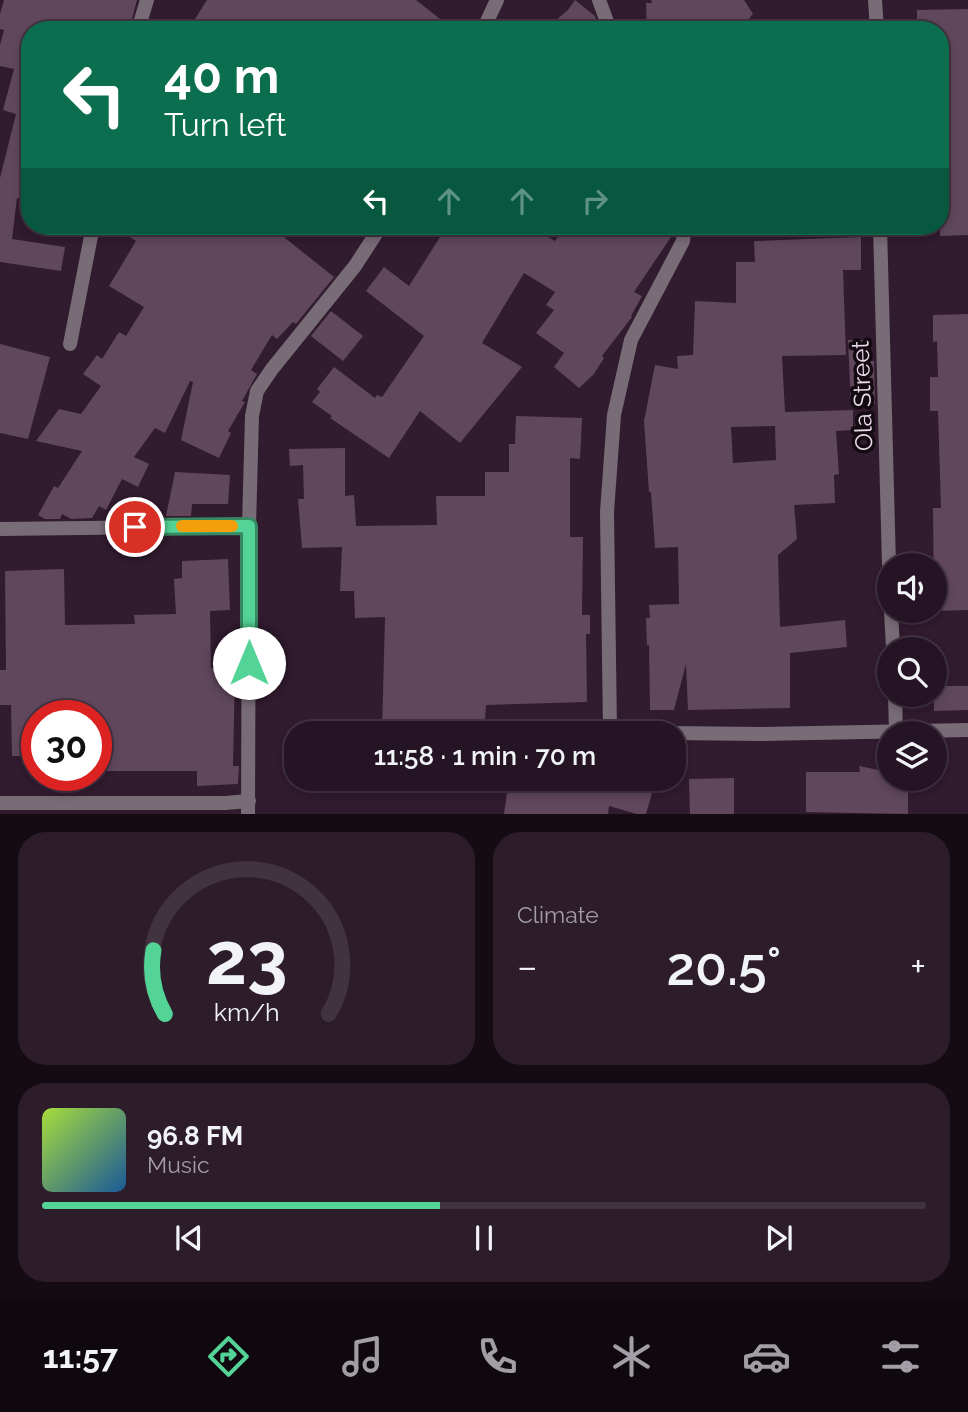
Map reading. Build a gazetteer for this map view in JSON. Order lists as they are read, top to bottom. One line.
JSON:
{"streets":{"street":["Ola Street"]},"page":{"turn":["40 m","Turn left"],"limit":"30","trip":"11:58 · 1 min · 70 m","tile":"Climate","heat":["−","20.5°","+"],"song":["96.8 FM","Music"],"tabs":"11:57","gauge":["23","km/h"]}}
